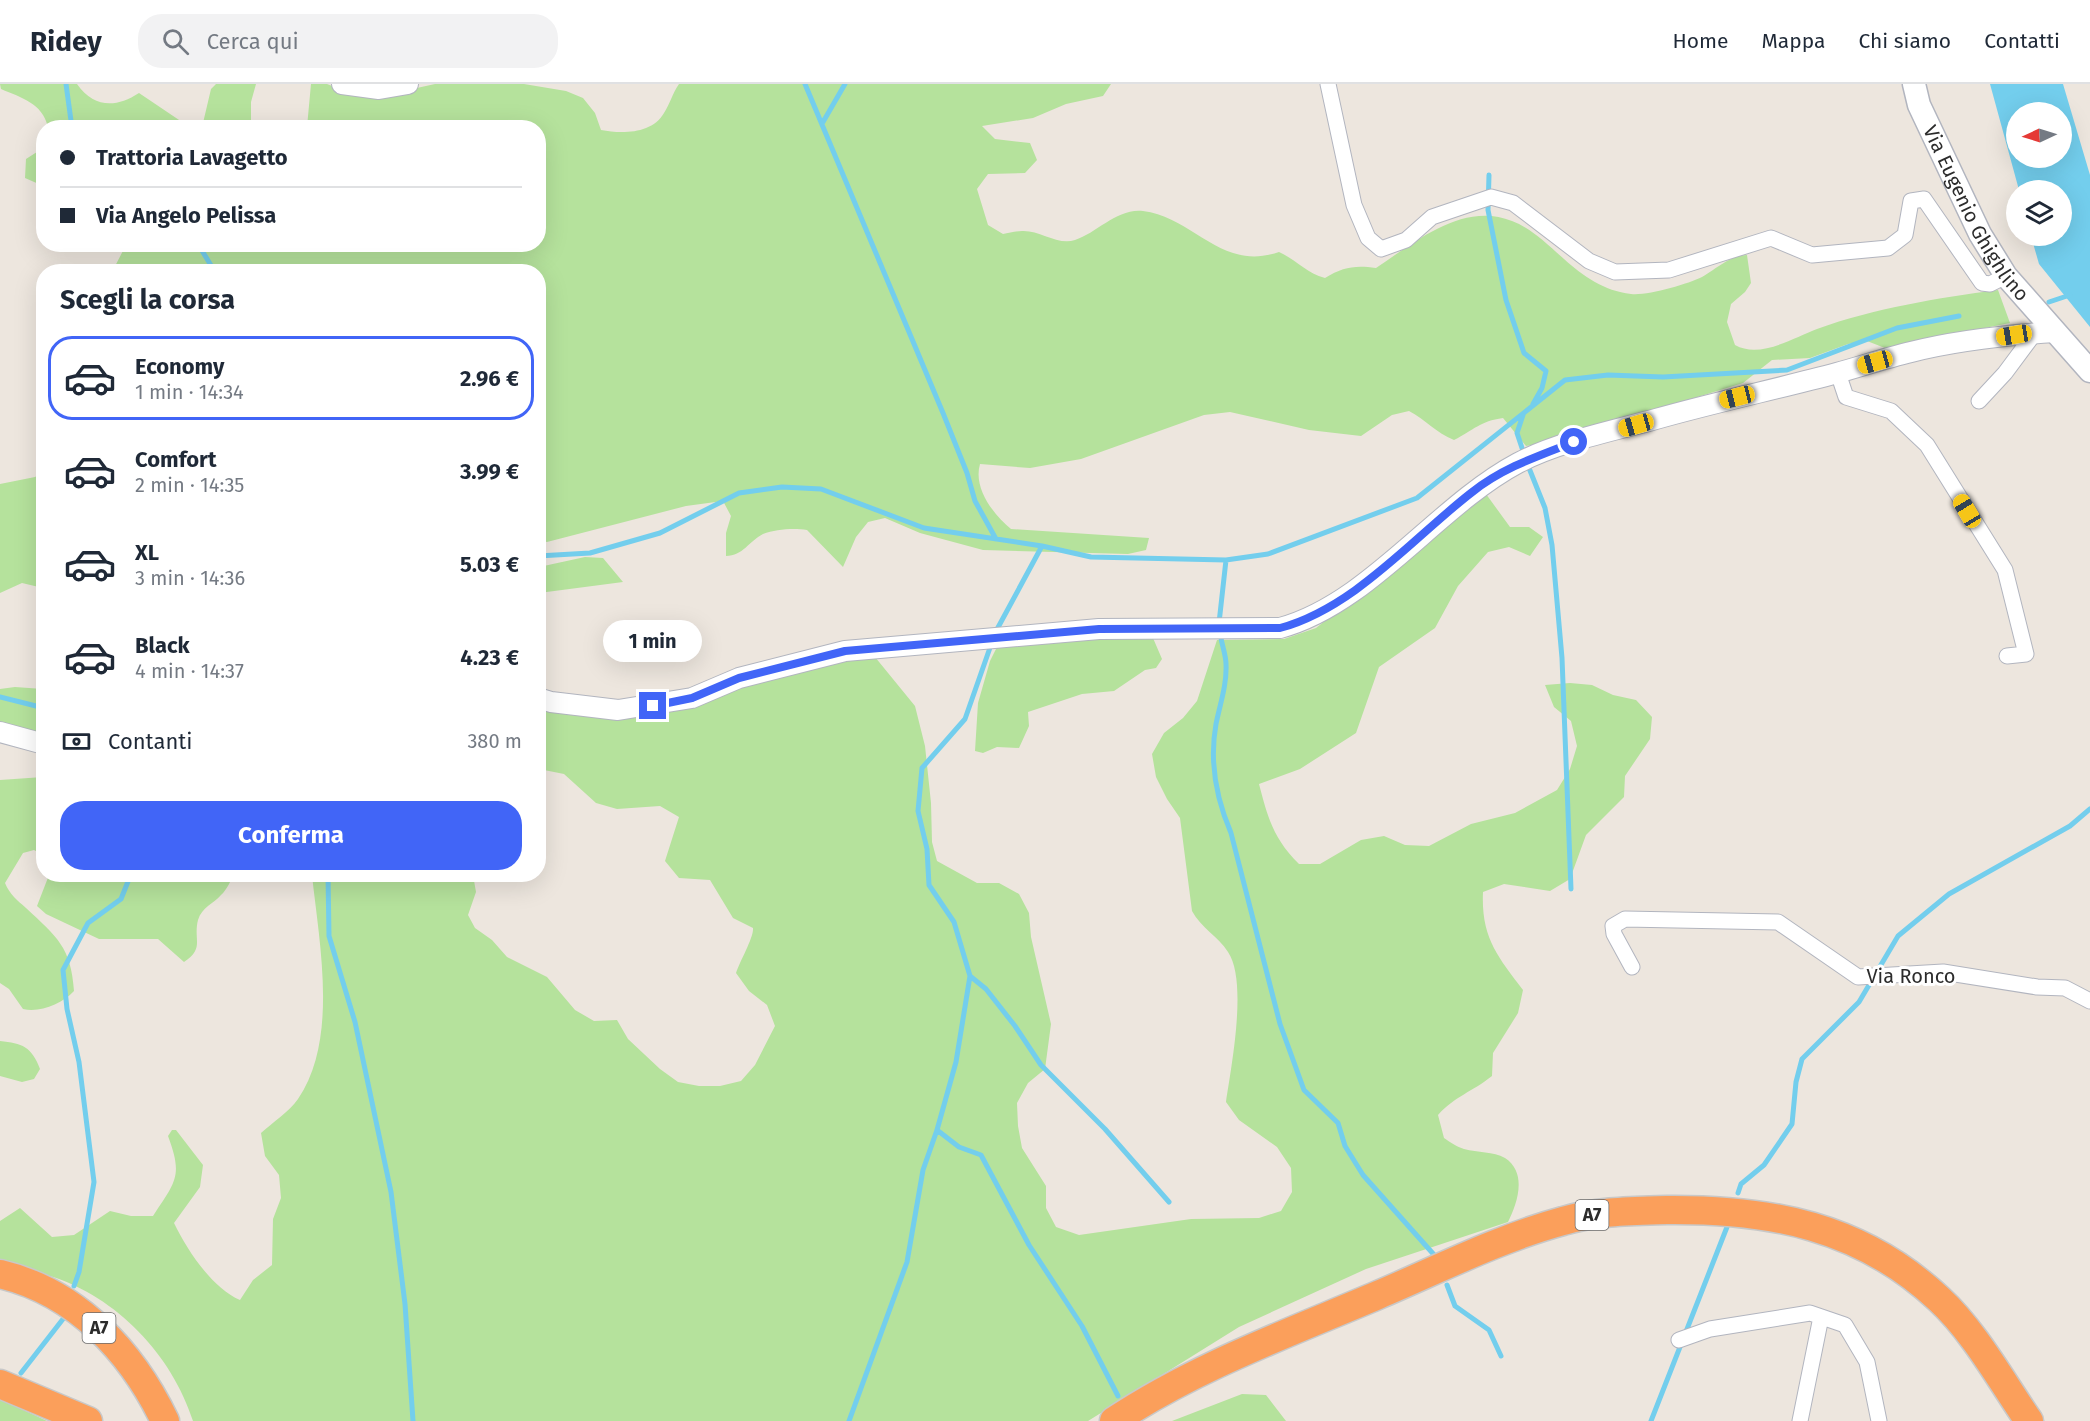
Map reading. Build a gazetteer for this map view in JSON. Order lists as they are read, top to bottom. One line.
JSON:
{"streets":{"highway":["A7"],"main road":["Via Eugenio Ghighlino"],"street":["Via Ronco"]},"north":"left","page":{"header":"Ridey","search":"Cerca qui","nav":["Home","Mappa","Chi siamo","Contatti"],"banner":["Trattoria Lavagetto","Via Angelo Pelissa"],"heading":"Scegli la corsa","list":[{"name":"Economy","note":"1 min · 14:34","value":"2.96 €"},{"name":"Comfort","note":"2 min · 14:35","value":"3.99 €"},{"name":"XL","note":"3 min · 14:36","value":"5.03 €"},{"name":"Black","note":"4 min · 14:37","value":"4.23 €"}],"bubble":"1 min","pay":["Contanti","380 m"],"buttons":"Conferma"}}
